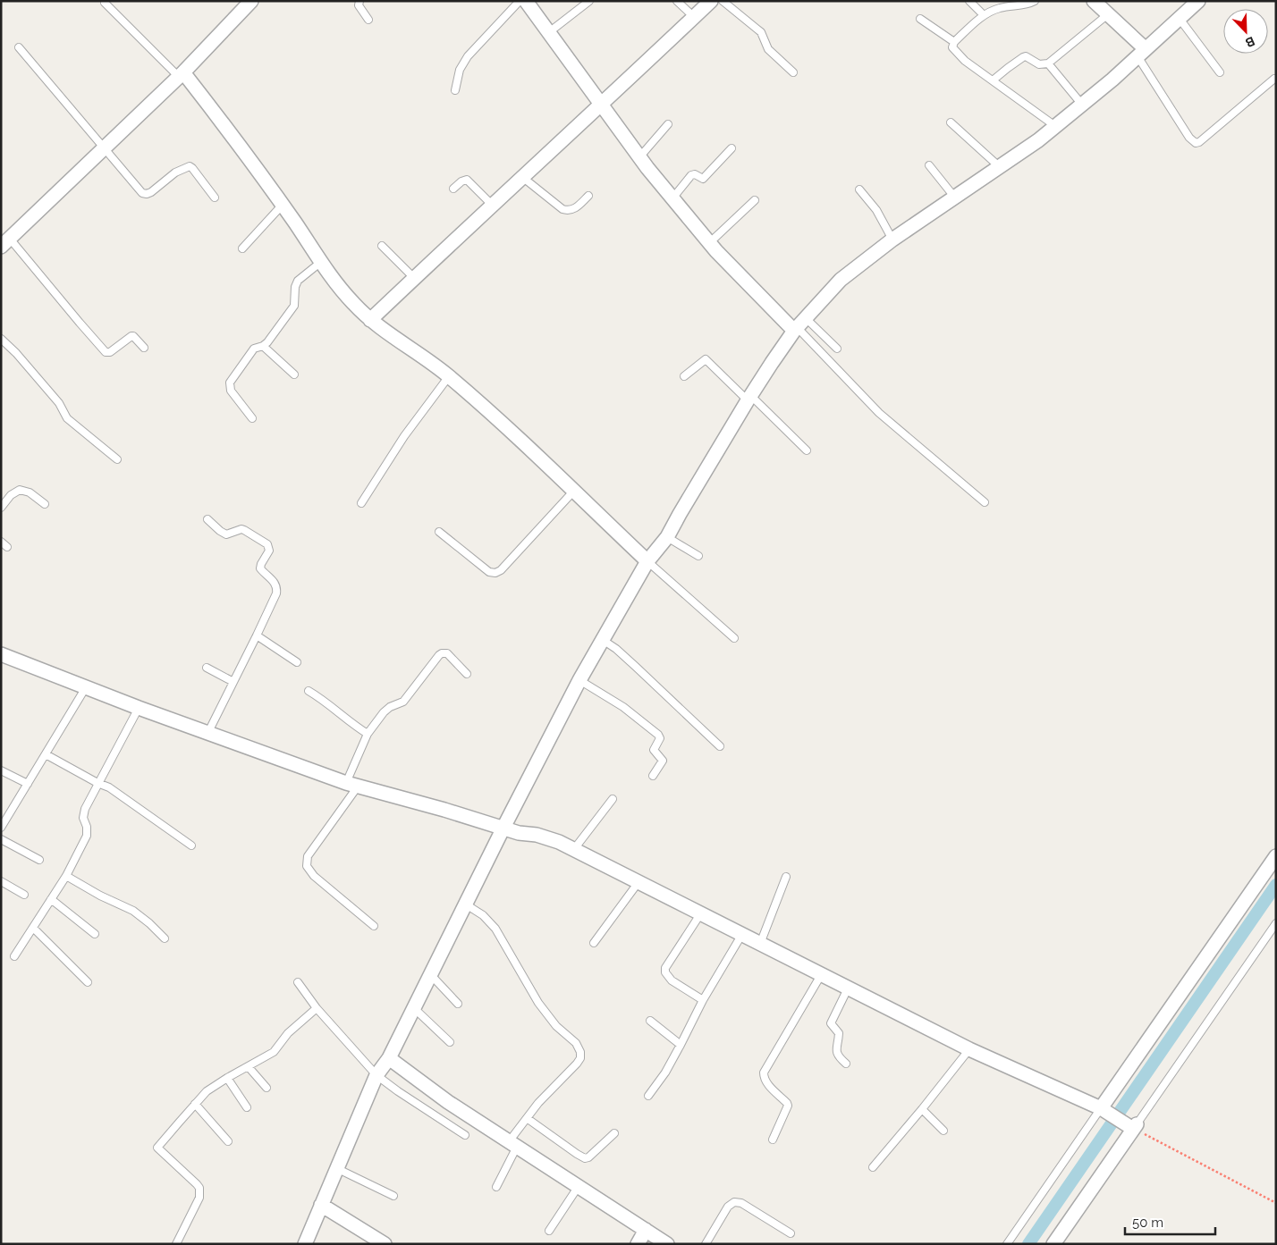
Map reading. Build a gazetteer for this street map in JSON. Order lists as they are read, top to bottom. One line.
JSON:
{"scale_bar":"50 m","north":"bottom right"}
